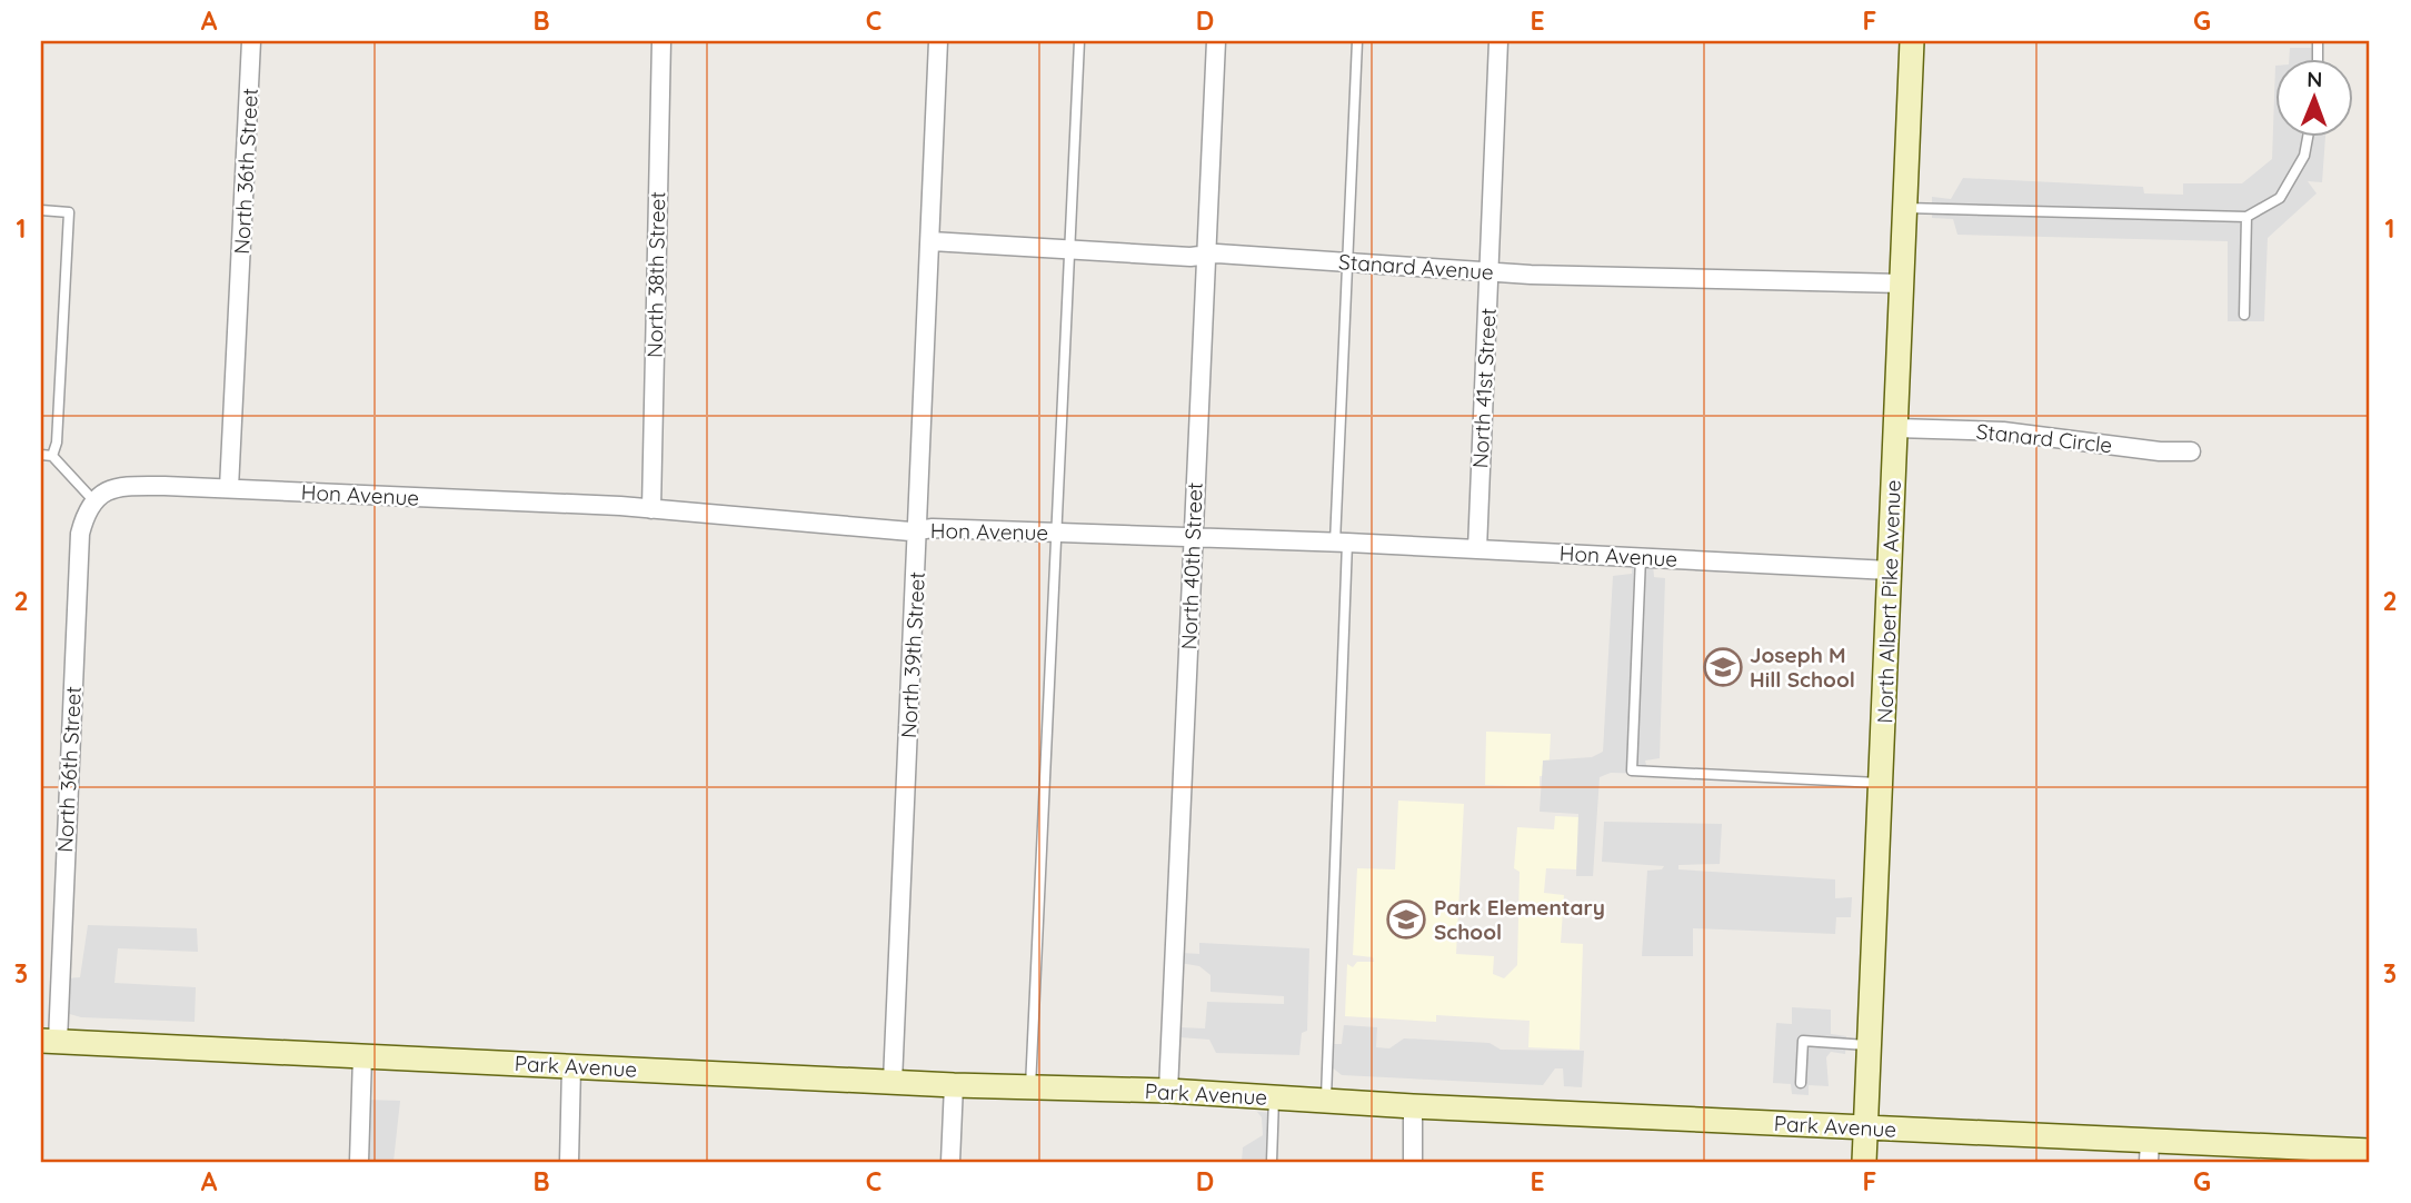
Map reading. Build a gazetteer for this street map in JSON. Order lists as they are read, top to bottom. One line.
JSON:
{"streets":{"street":["North 36th Street","Stanard Avenue","North 38th Street","North 41st Street","Stanard Circle","Hon Avenue","North 40th Street","North Albert Pike Avenue","North 39th Street","Park Avenue"]},"crossings":[["North 36th Street","Hon Avenue"],["North 36th Street","Park Avenue"],["Stanard Avenue","North 41st Street"],["Stanard Avenue","North 40th Street"],["Stanard Avenue","North Albert Pike Avenue"],["Stanard Avenue","North 39th Street"],["North 38th Street","Hon Avenue"],["North 41st Street","Hon Avenue"],["Stanard Circle","North Albert Pike Avenue"],["Hon Avenue","North 40th Street"],["Hon Avenue","North Albert Pike Avenue"],["Hon Avenue","North 39th Street"],["North 40th Street","Park Avenue"],["North Albert Pike Avenue","Park Avenue"],["North 39th Street","Park Avenue"]],"places":{"school or university":["Joseph M Hill School","Park Elementary School"]},"north":"top","grid":{"columns":["A","B","C","D","E","F","G"],"rows":["1","2","3"]}}
